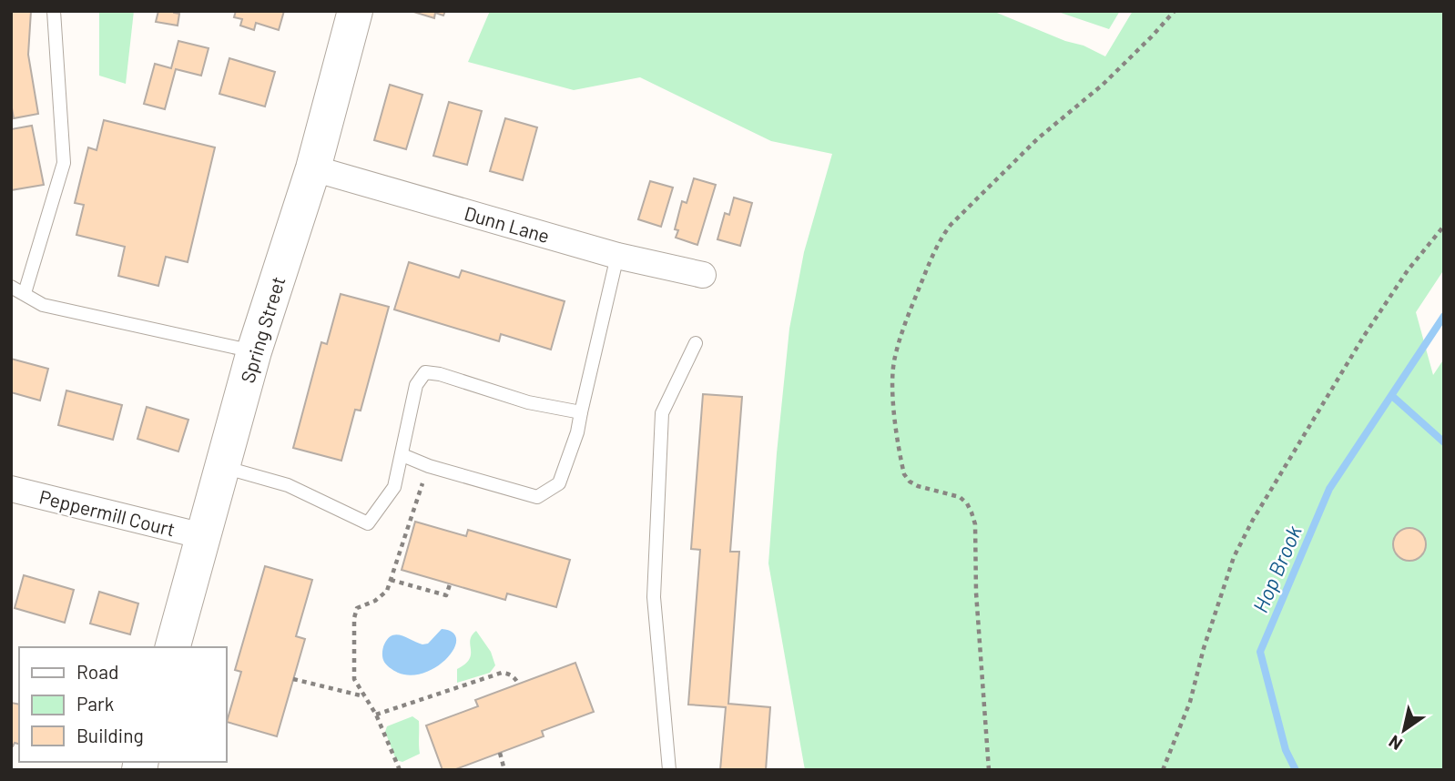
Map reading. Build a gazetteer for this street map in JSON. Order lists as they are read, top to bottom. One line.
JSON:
{"streets":{"main road":["Spring Street"],"street":["Dunn Lane","Peppermill Court"]},"crossings":[["Dunn Lane","Spring Street"],["Spring Street","Peppermill Court"]],"water":["Hop Brook"],"legend":["Road","Park","Building"],"north":"bottom left"}
